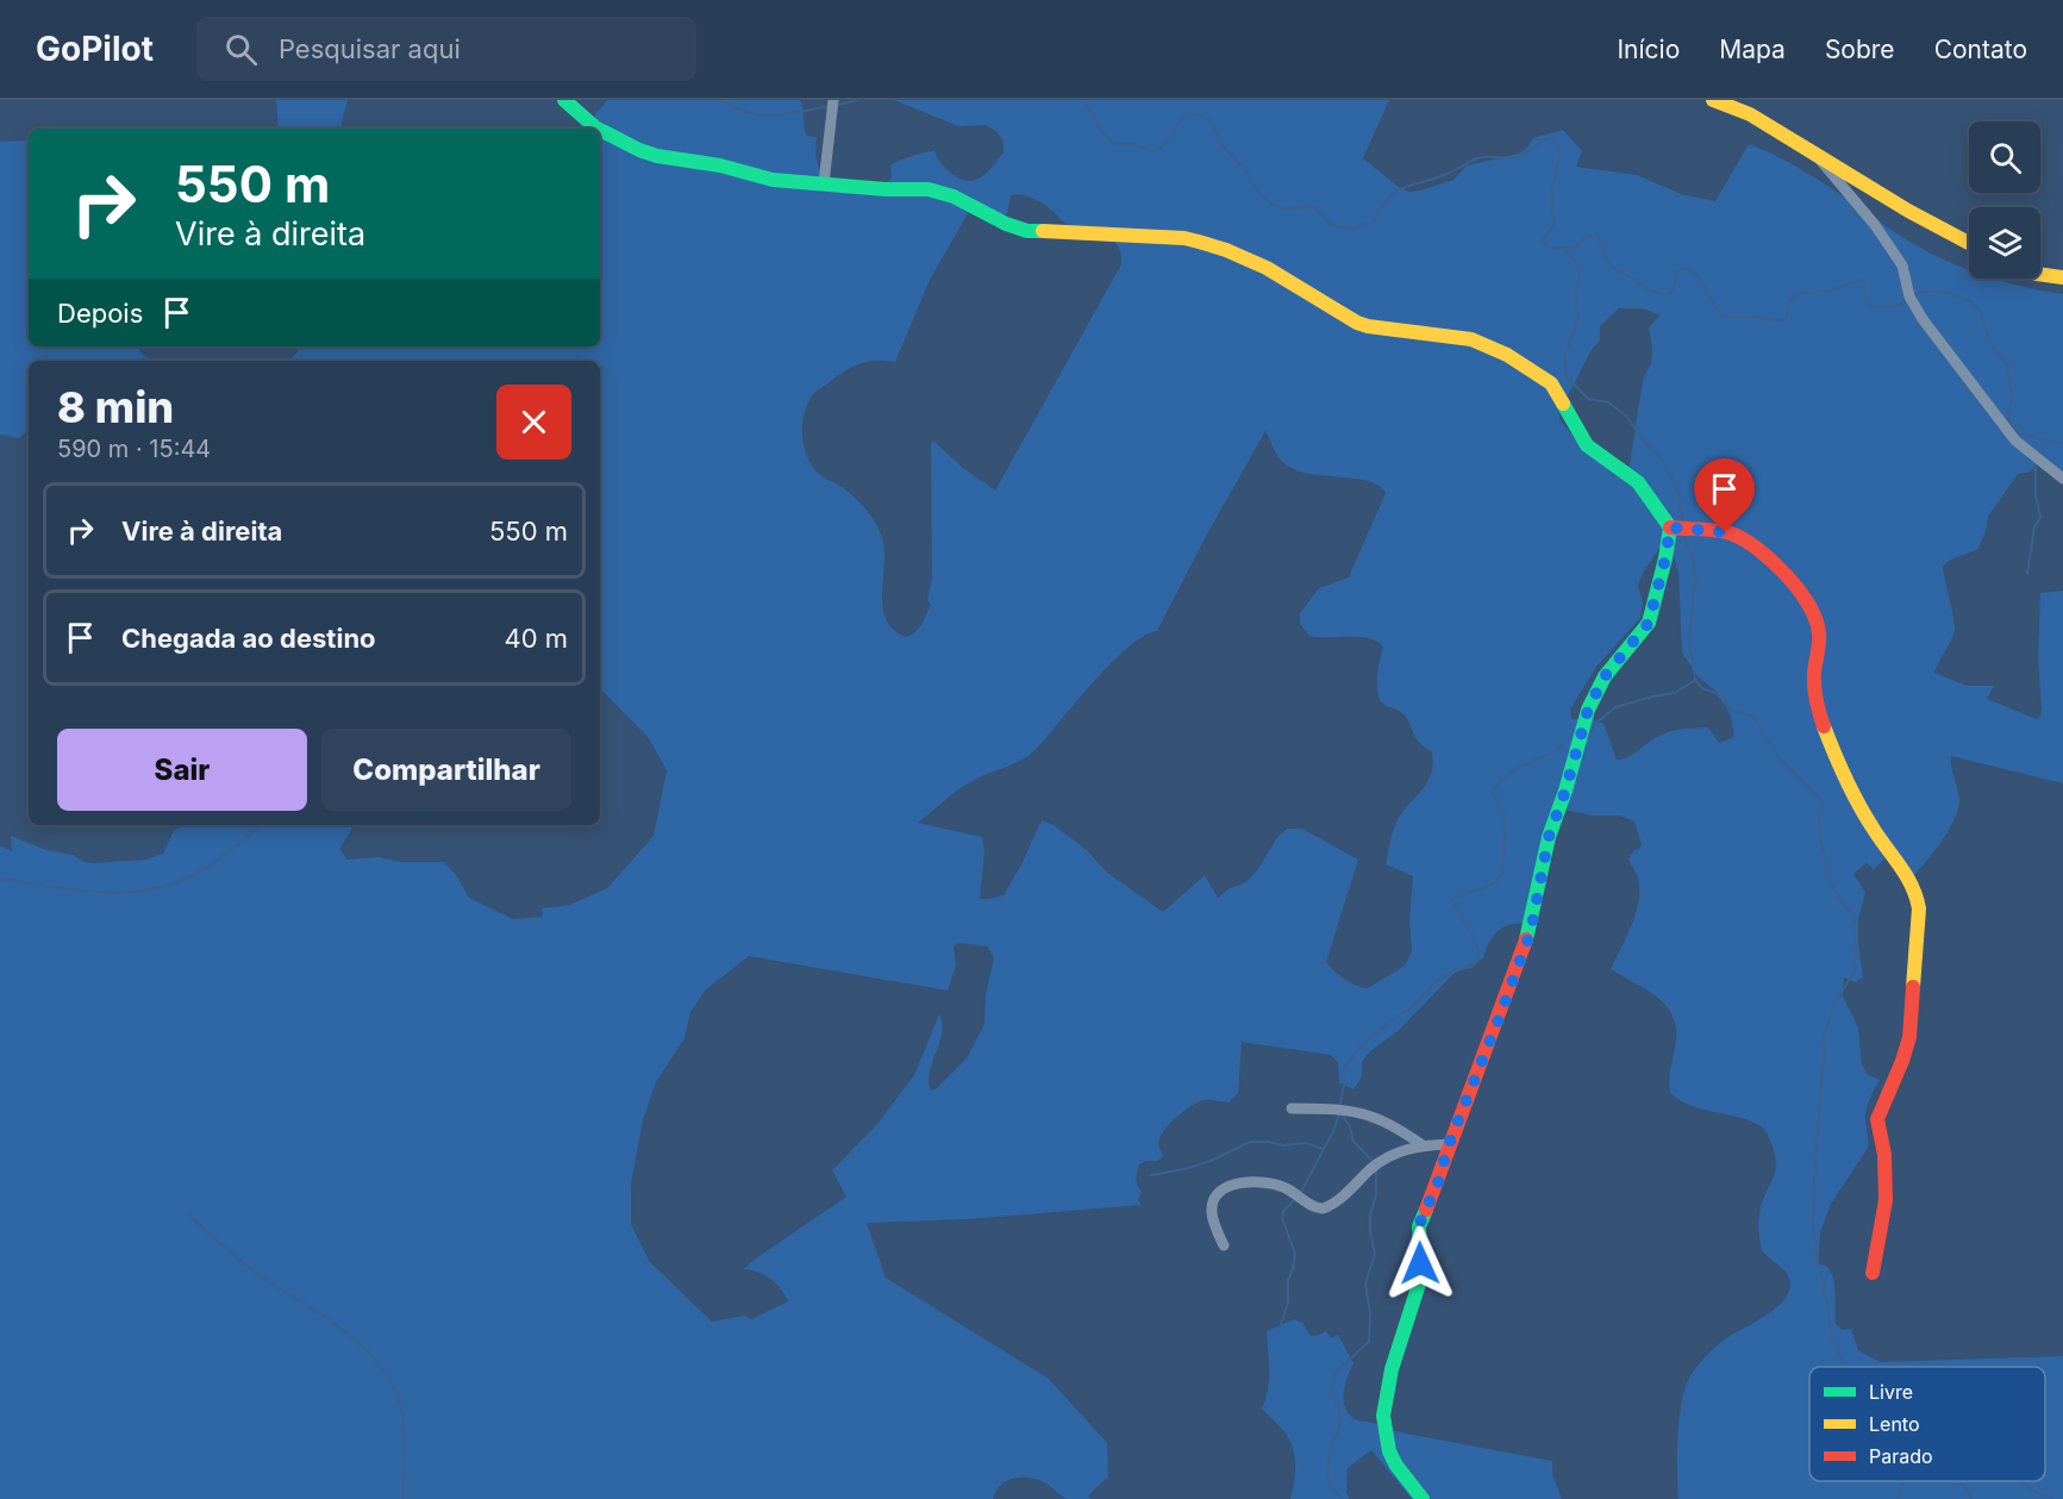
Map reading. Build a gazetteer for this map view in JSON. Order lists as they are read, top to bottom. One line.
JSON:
{"legend":["Livre","Lento","Parado"],"page":{"header":"GoPilot","search":"Pesquisar aqui","nav":["Início","Mapa","Sobre","Contato"],"turn":["550 m","Vire à direita"],"then":"Depois","heading":["8 min","590 m · 15:44"],"list":[{"name":"Vire à direita","value":"550 m"},{"name":"Chegada ao destino","value":"40 m"}],"buttons":["Sair","Compartilhar"]}}
